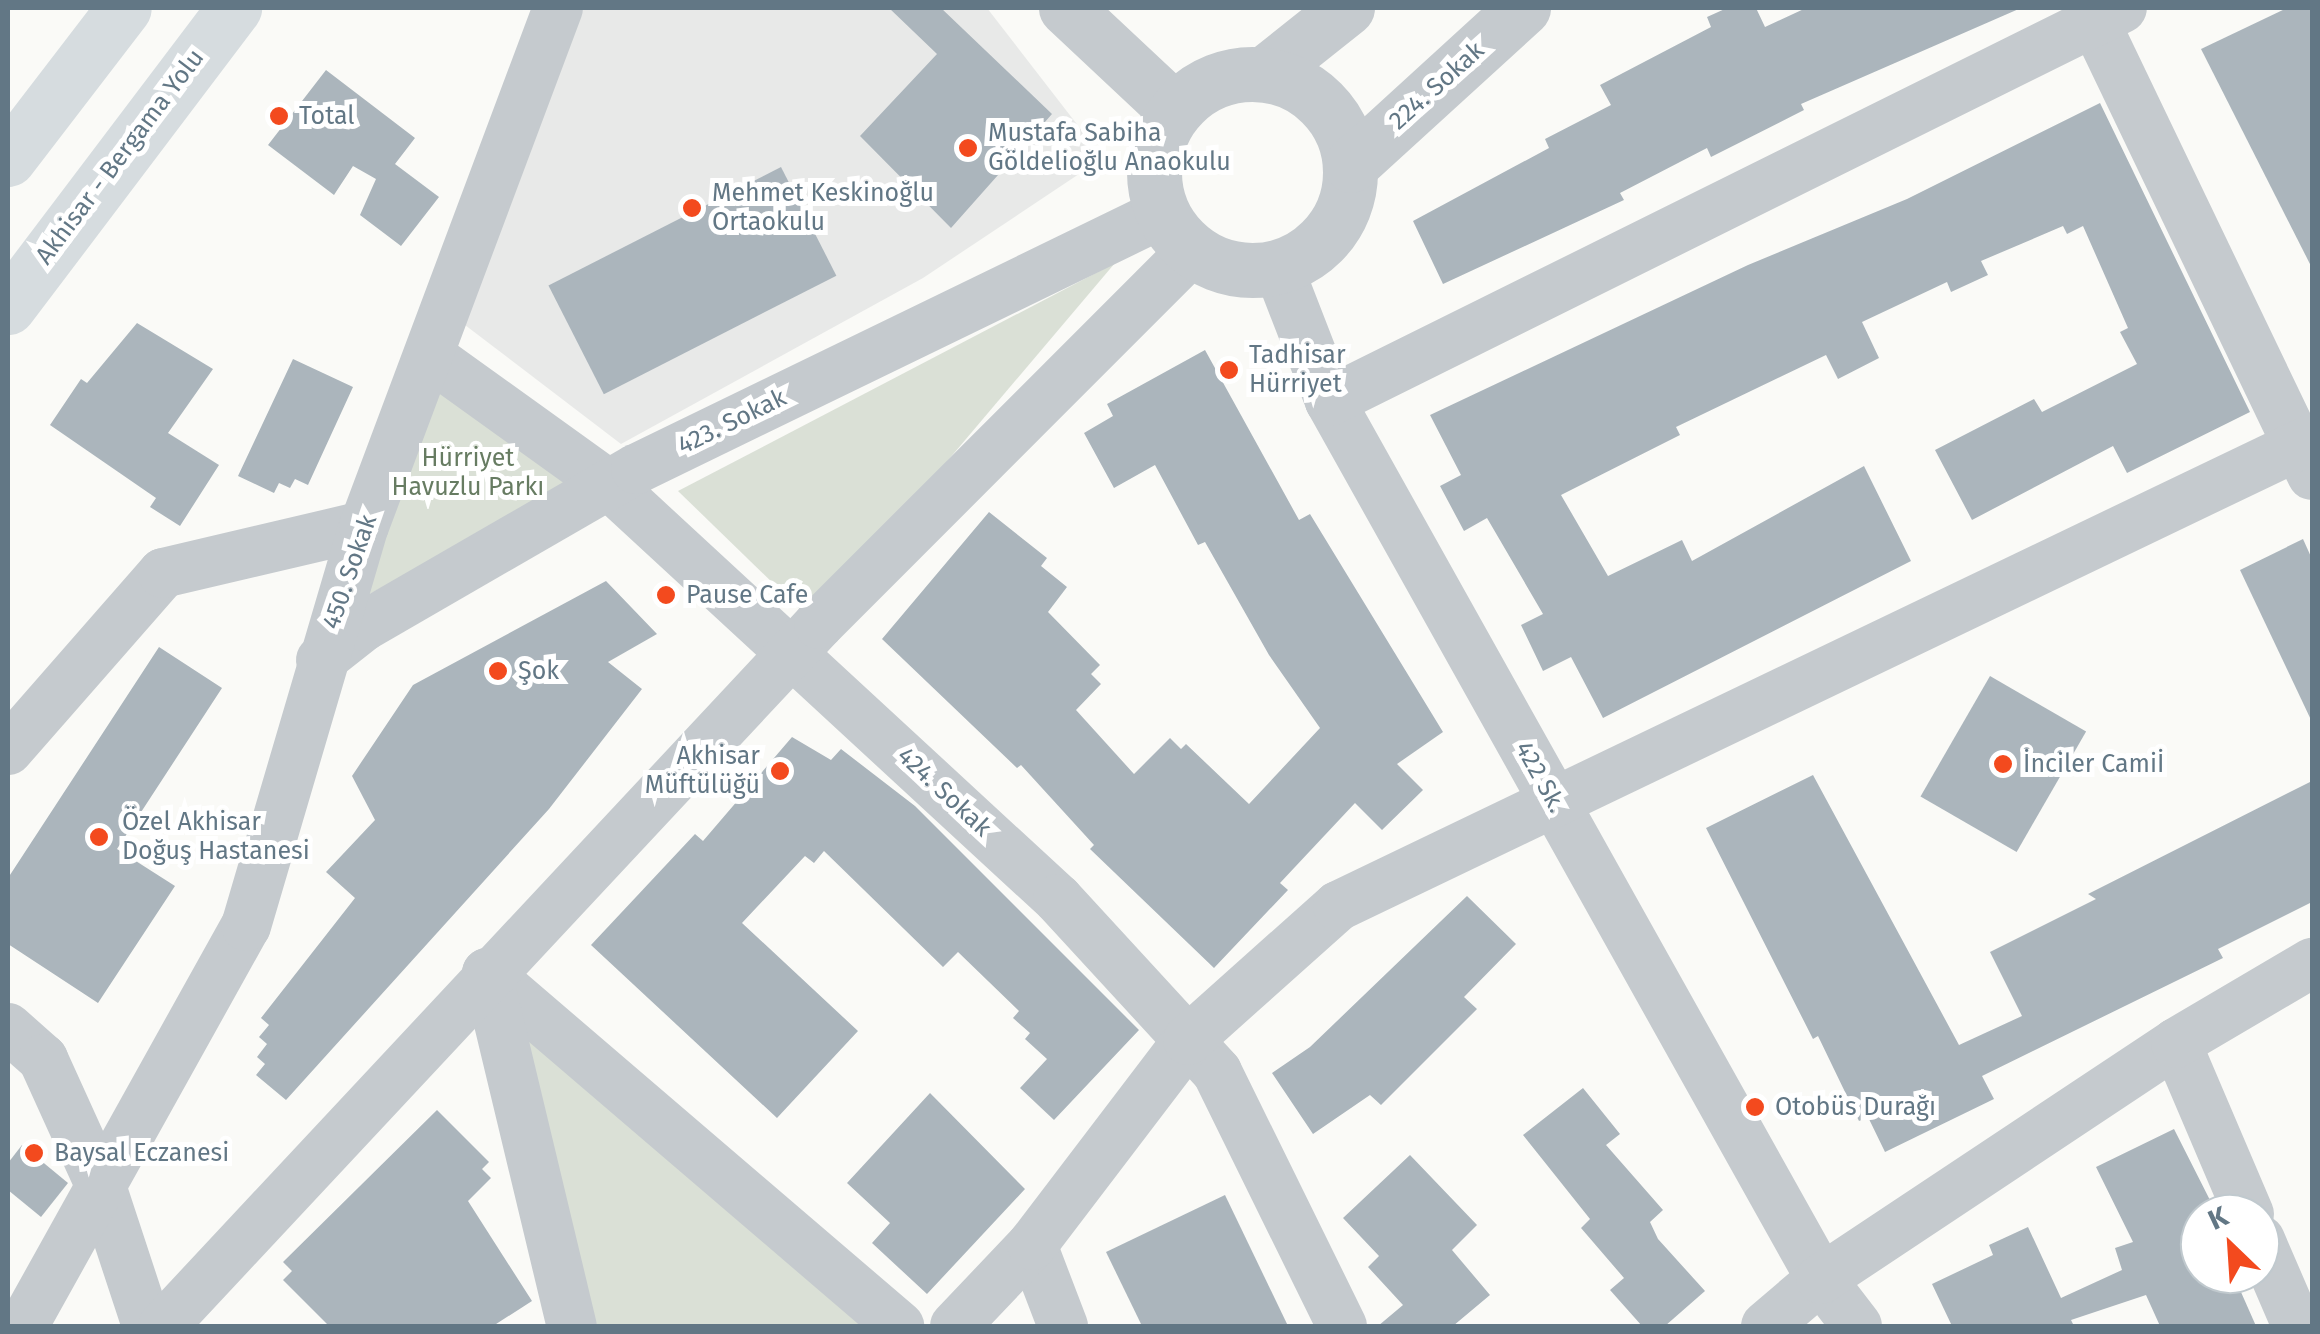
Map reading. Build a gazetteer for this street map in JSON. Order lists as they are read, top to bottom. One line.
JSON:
{"streets":{"main road":["Akhisar - Bergama Yolu"],"street":["224. Sokak","423. Sokak","450. Sokak","422 Sk.","424. Sokak"]},"crossings":[["224. Sokak","423. Sokak"],["224. Sokak","422 Sk."],["423. Sokak","450. Sokak"],["423. Sokak","422 Sk."],["423. Sokak","424. Sokak"],["450. Sokak","424. Sokak"]],"parks":["Hürriyet Havuzlu Parkı"],"places":["Total","Mustafa Sabiha Göldelioğlu Anaokulu","Mehmet Keskinoğlu Ortaokulu","Tadhisar Hürriyet","Pause Cafe","Şok","İnciler Camiİ","Akhisar Müftülüğü","Özel Akhisar Doğuş Hastanesi","Otobüs Durağı","Baysal Eczanesi"],"north":"top left"}
